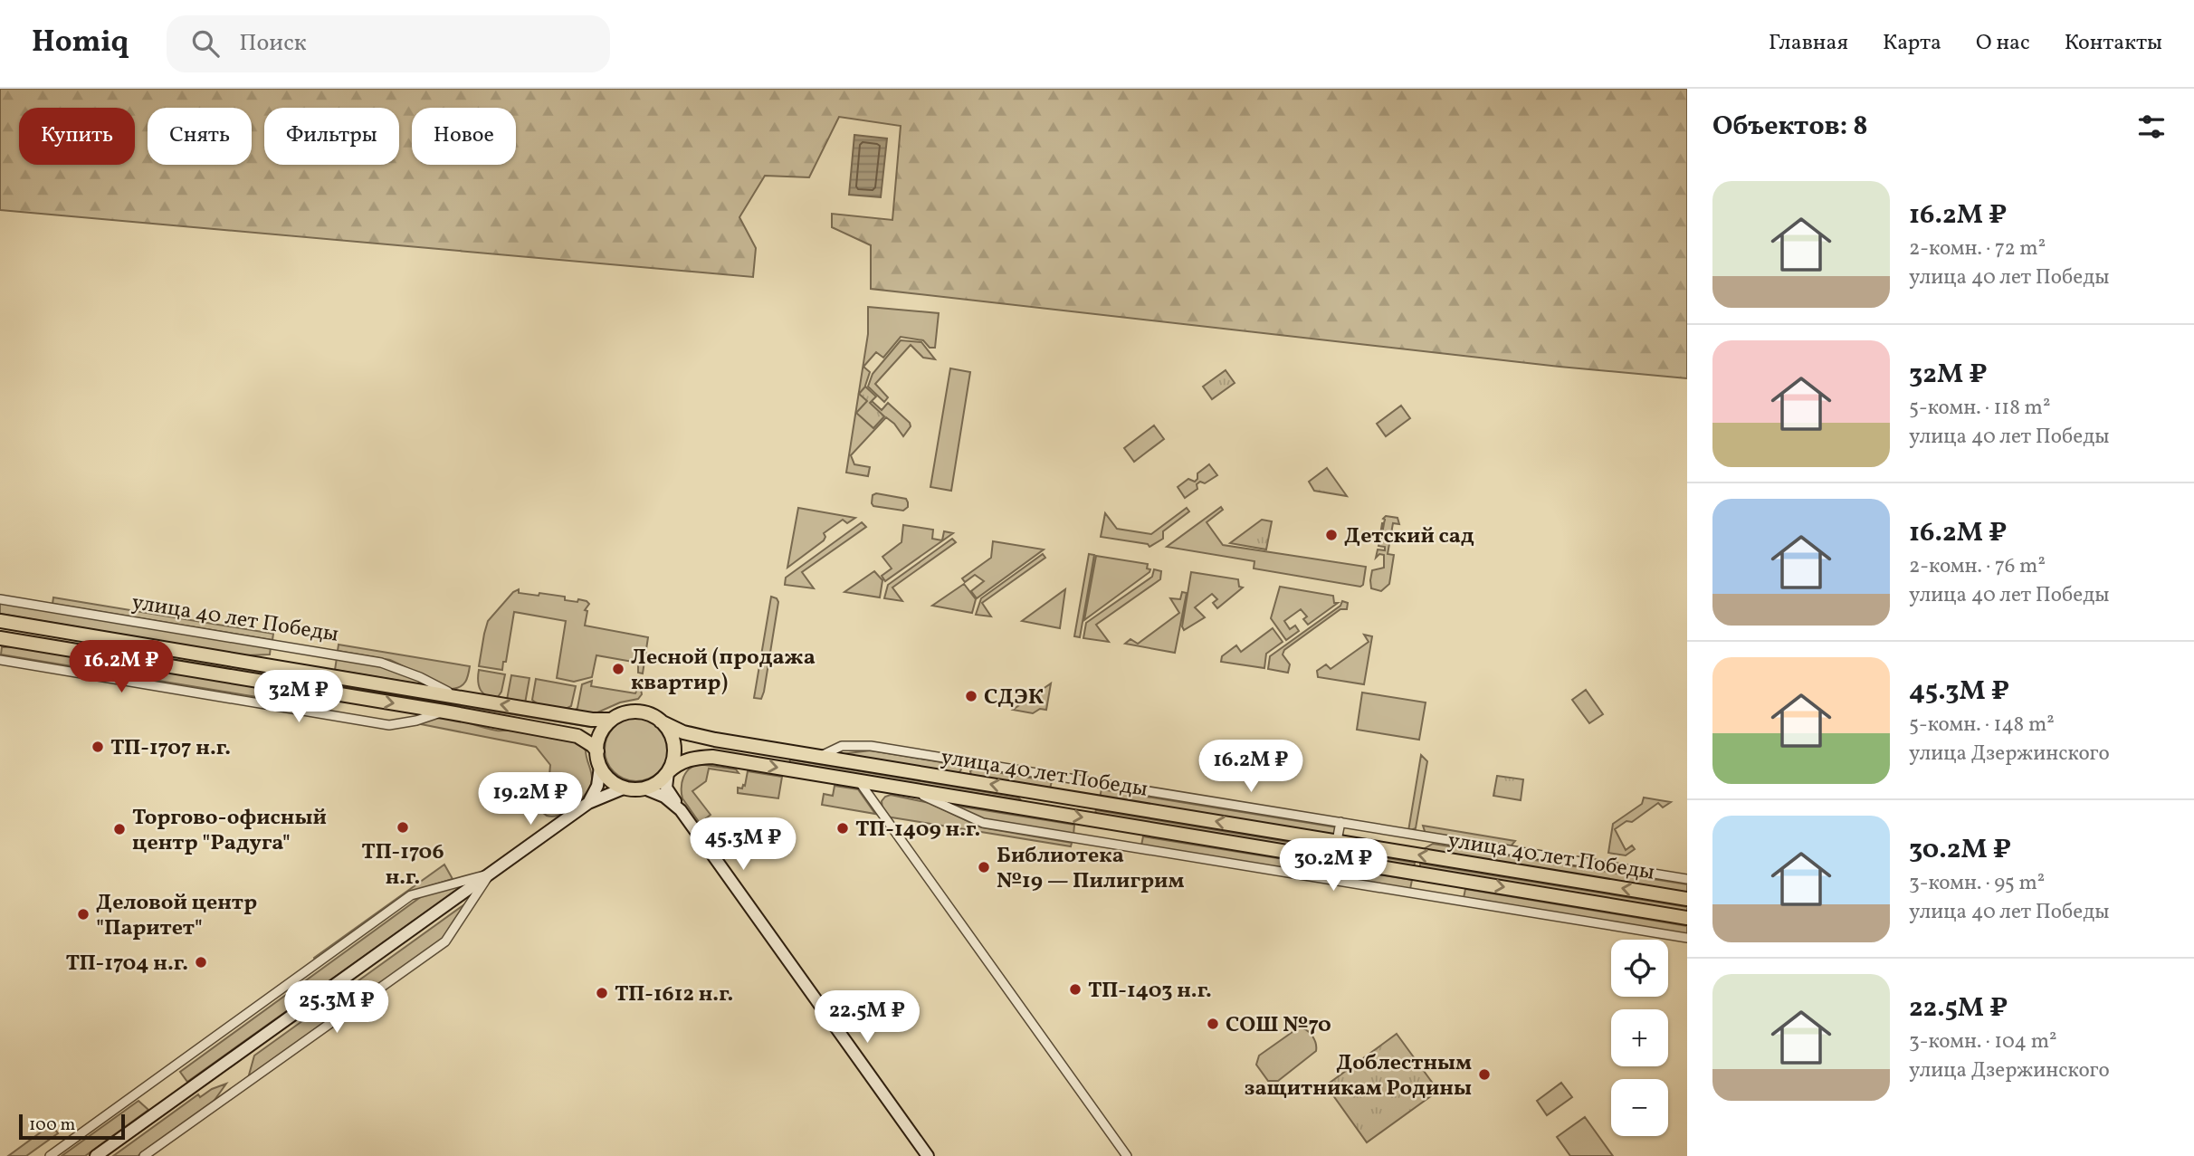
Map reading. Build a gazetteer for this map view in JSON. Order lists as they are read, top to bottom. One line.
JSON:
{"streets":{"main road":["улица 40 лет Победы"]},"places":["Детский сад","Лесной (продажа квартир)","СДЭК","ТП-1707 н.г.","ТП-1706 н.г.","ТП-1409 н.г.","Торгово-офисный центр \"Радуга\"","Библиотека №19 — Пилигрим","Деловой центр \"Паритет\"","ТП-1704 н.г.","ТП-1403 н.г.","ТП-1612 н.г.","СОШ №70","Доблестным защитникам Родины"],"scale_bar":"100 m","page":{"header":"Homiq","search":"Поиск","nav":["Главная","Карта","О нас","Контакты"],"heading":"Объектов: 8","chip":["Купить","Снять","Фильтры","Новое"],"list":[{"name":"16.2M ₽","note":"2-комн. · 72 m² · улица 40 лет Победы"},{"name":"32M ₽","note":"5-комн. · 118 m² · улица 40 лет Победы"},{"name":"16.2M ₽","note":"2-комн. · 76 m² · улица 40 лет Победы"},{"name":"45.3M ₽","note":"5-комн. · 148 m² · улица Дзержинского"},{"name":"30.2M ₽","note":"3-комн. · 95 m² · улица 40 лет Победы"},{"name":"22.5M ₽","note":"3-комн. · 104 m² · улица Дзержинского"}],"price":["16.2M ₽","32M ₽","16.2M ₽","19.2M ₽","45.3M ₽","30.2M ₽","25.3M ₽","22.5M ₽"],"map_buttons":["+","−"],"scale":"100 m"}}
